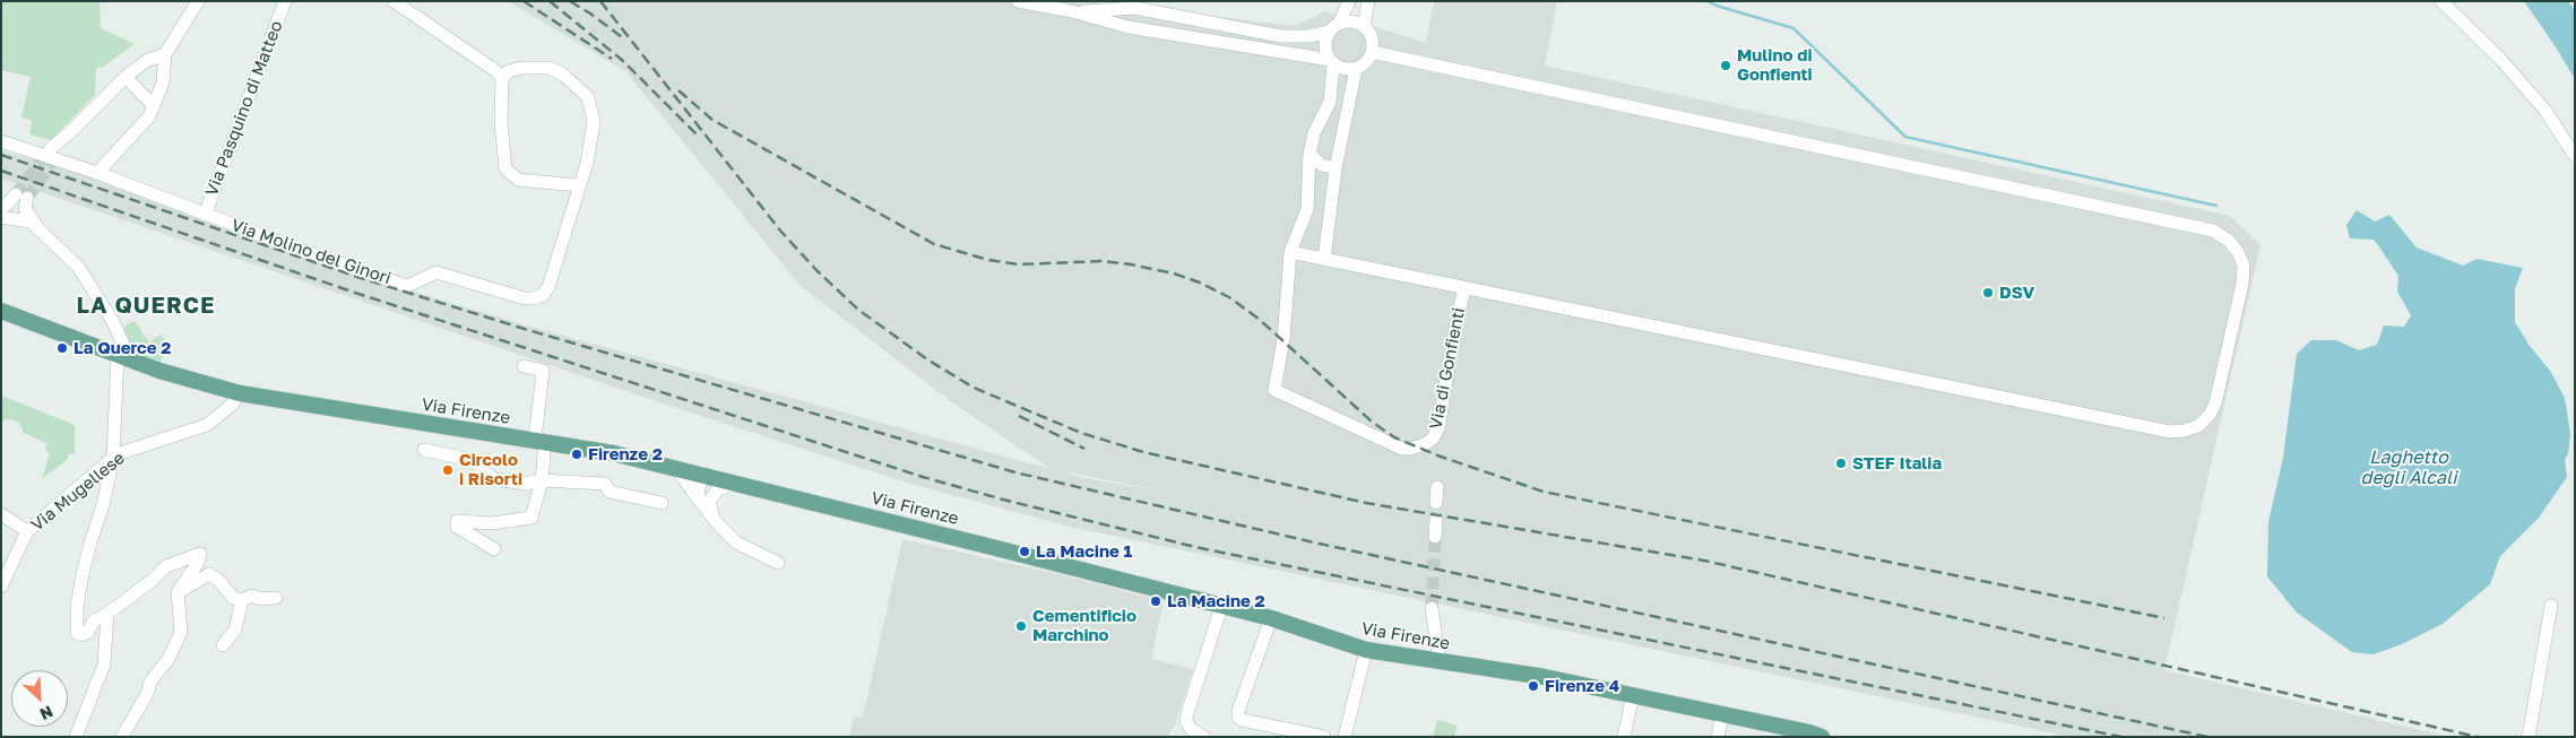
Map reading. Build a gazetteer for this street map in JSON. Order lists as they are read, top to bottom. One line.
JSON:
{"streets":{"main road":["Via Firenze"],"street":["Via Pasquino di Matteo","Via Molino del Ginori","Via di Gonfienti","Via Mugellese"]},"crossings":[["Via Pasquino di Matteo","Via Molino del Ginori"],["Via Firenze","Via Mugellese"]],"districts":["LA QUERCE"],"water":["Laghetto degli Alcali"],"places":["Mulino di Gonfienti","DSV","La Querce 2","Firenze 2","STEF Italia","Circolo i Risorti","La Macine 1","La Macine 2","Cementificio Marchino","Firenze 4"],"north":"bottom right"}
